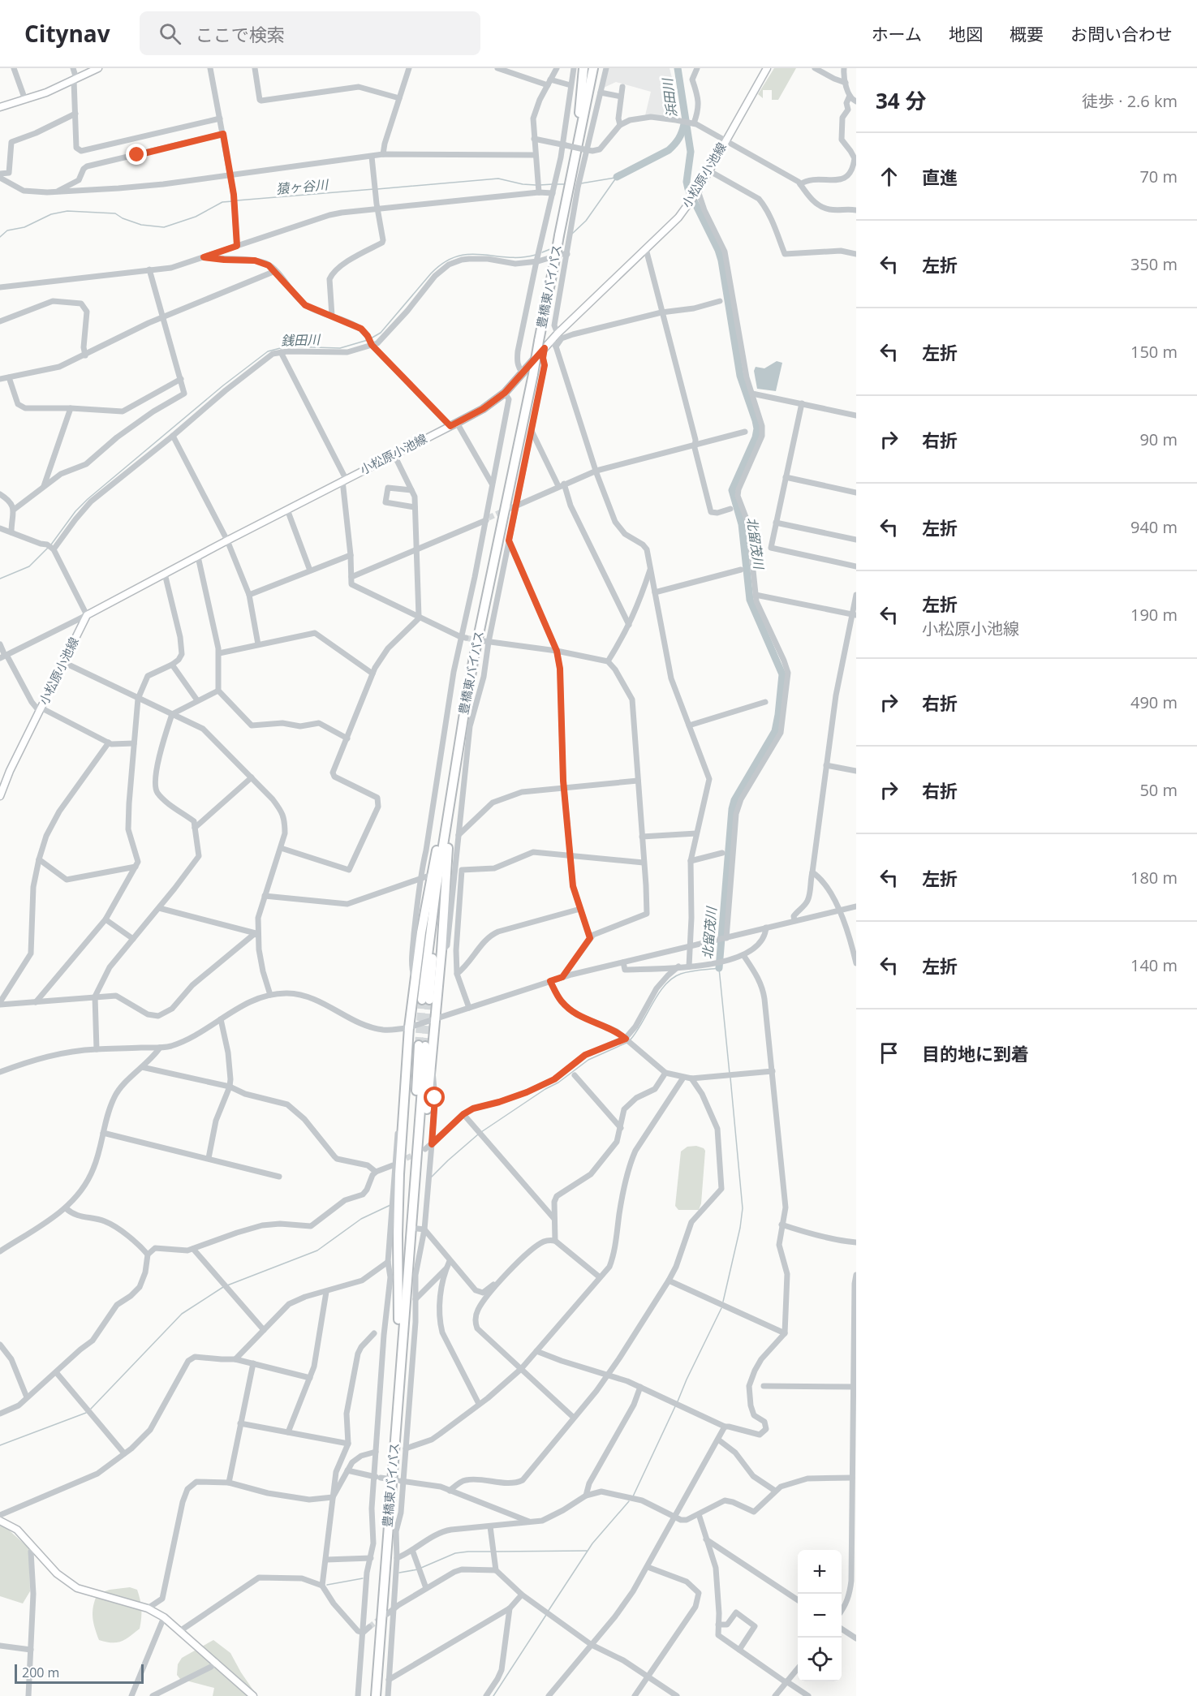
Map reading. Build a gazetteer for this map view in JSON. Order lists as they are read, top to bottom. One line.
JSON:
{"streets":{"highway":["豊橋東バイパス"],"main road":["小松原小池線"]},"crossings":[["小松原小池線","豊橋東バイパス"]],"water":["浜田川","猿ヶ谷川","銭田川","北留茂川"],"scale_bar":"200 m","page":{"header":"Citynav","search":"ここで検索","nav":["ホーム","地図","概要","お問い合わせ"],"heading":["34 分","徒歩 · 2.6 km"],"list":[["直進","70 m"],["左折","350 m"],["左折","150 m"],["右折","90 m"],["左折","940 m"],["左折","小松原小池線","190 m"],["右折","490 m"],["右折","50 m"],["左折","180 m"],["左折","140 m"],"目的地に到着"],"map_buttons":["+","−"],"scale":"200 m"}}
